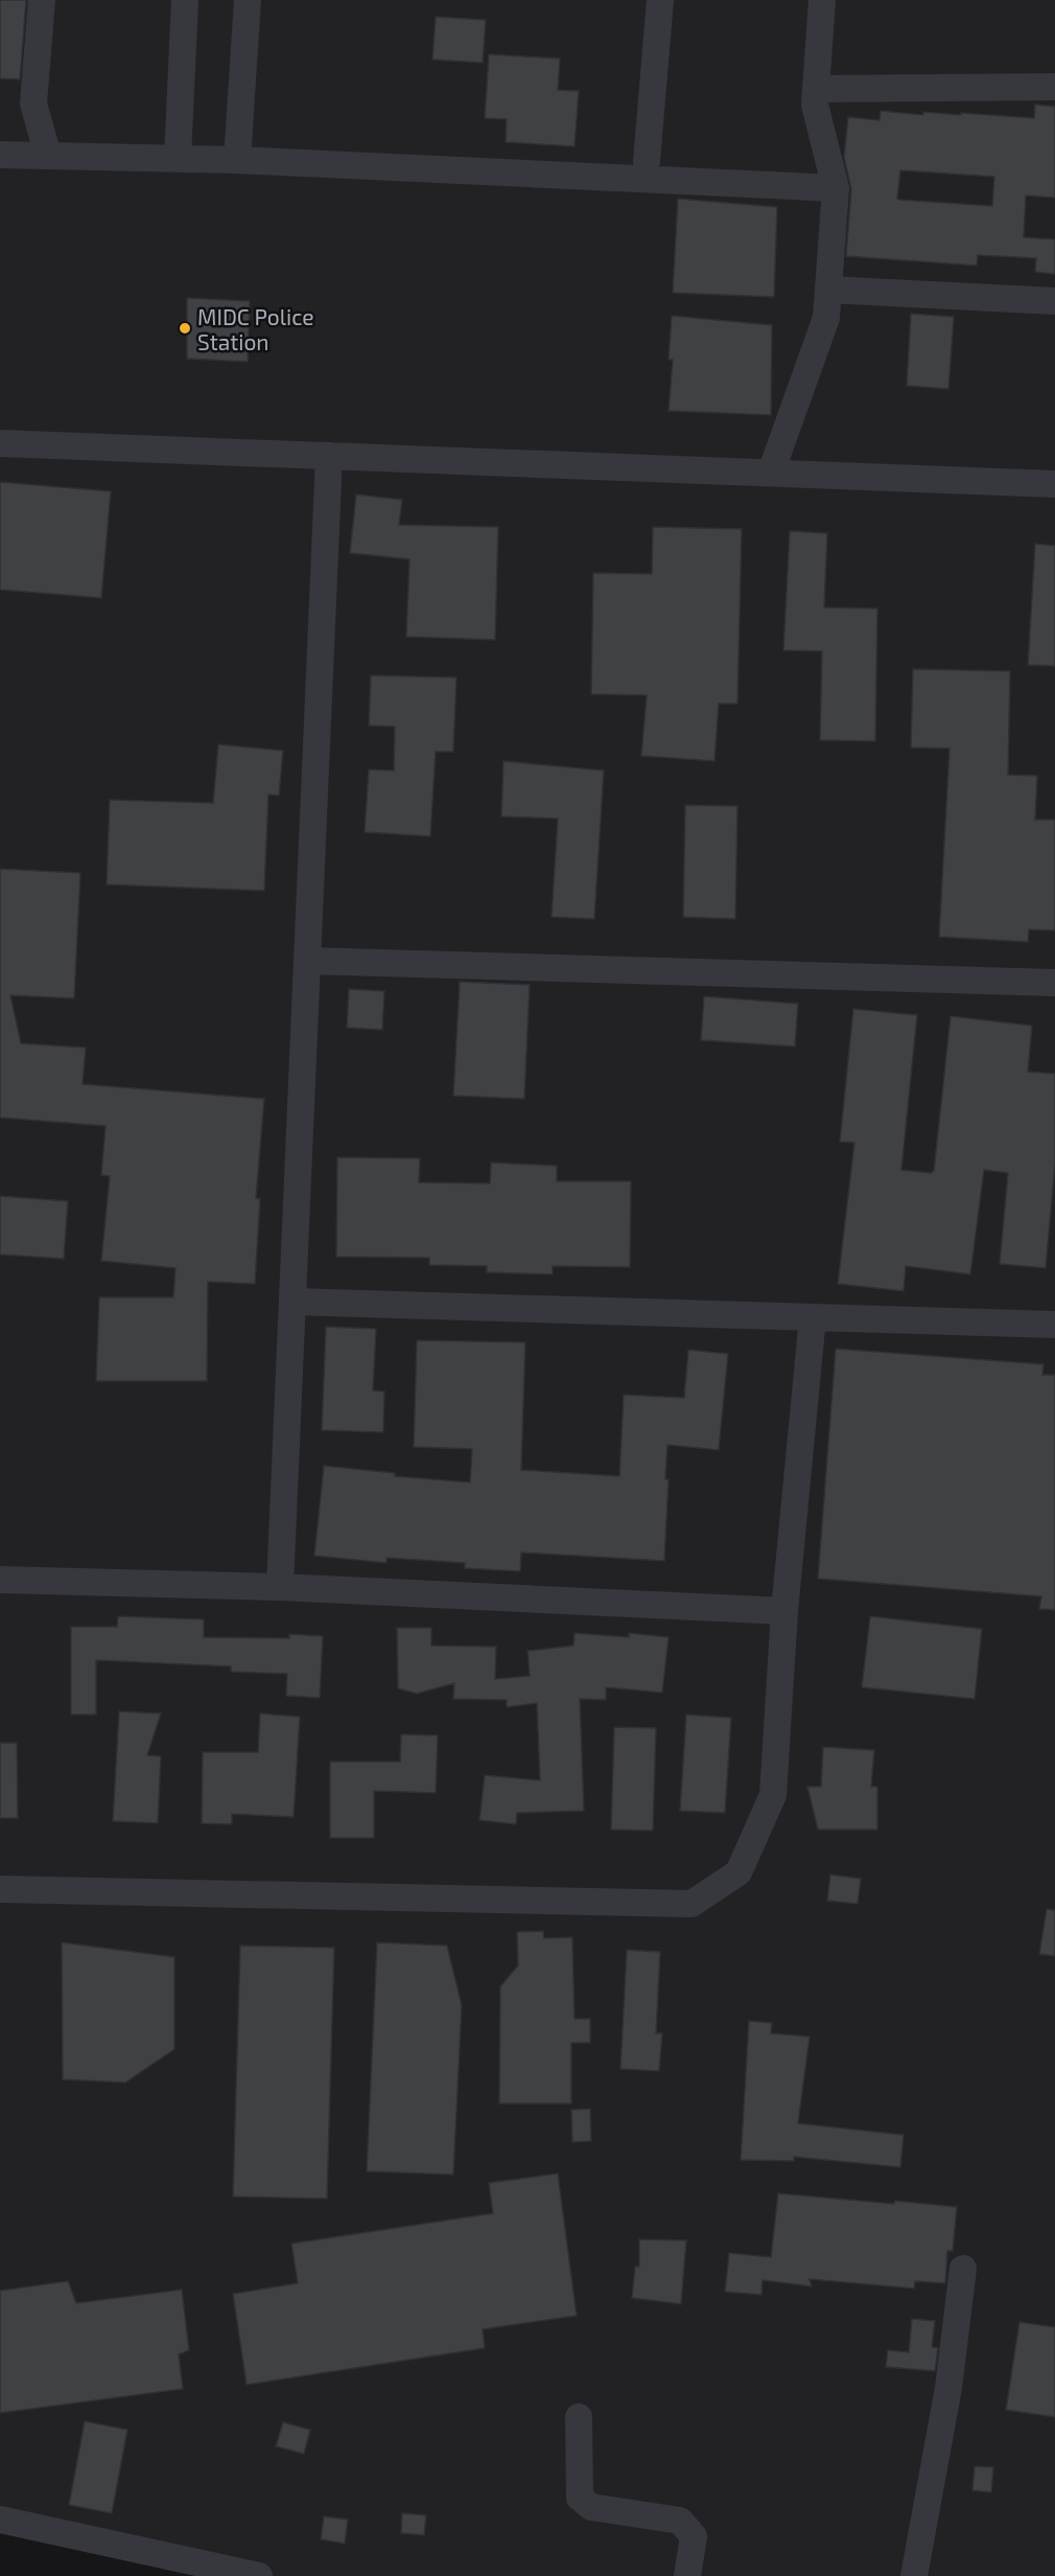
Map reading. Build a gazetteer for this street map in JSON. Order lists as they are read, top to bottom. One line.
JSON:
{"places":["MIDC Police Station"]}
